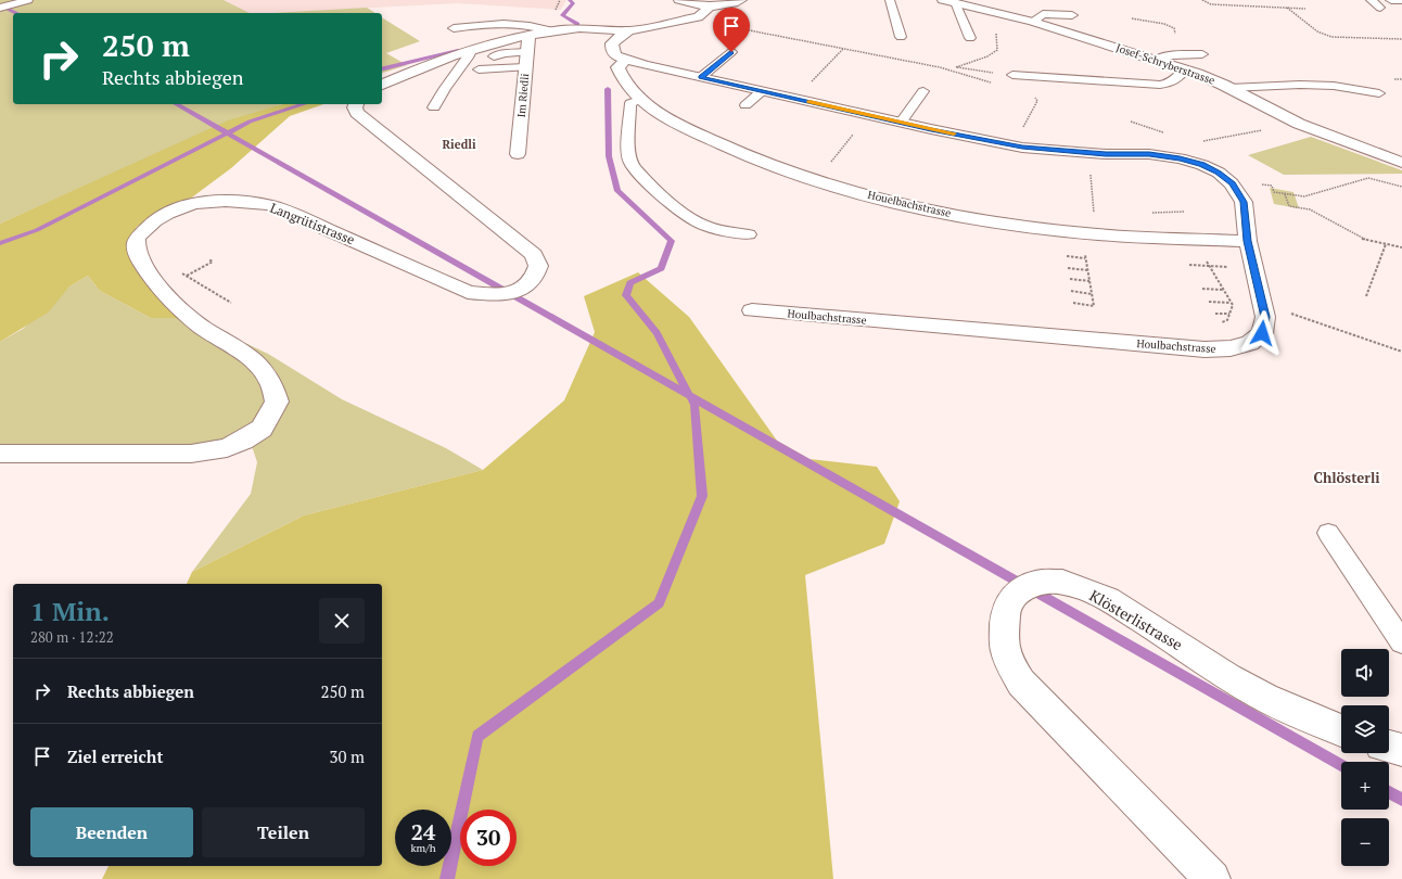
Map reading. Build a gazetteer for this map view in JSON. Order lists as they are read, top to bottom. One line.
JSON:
{"streets":{"street":["Josef-Schryberstrasse","Im Riedli","Houelbachstrasse","Langrütistrasse","Houlbachstrasse","Klösterlistrasse"]},"crossings":[["Houelbachstrasse","Houlbachstrasse"]],"districts":["Riedli","Chlösterli"],"page":{"turn":["250 m","Rechts abbiegen"],"heading":["1 Min.","280 m · 12:22"],"map_buttons":["+","−"],"list":[{"name":"Rechts abbiegen","value":"250 m"},{"name":"Ziel erreicht","value":"30 m"}],"buttons":["Beenden","Teilen"],"speed":"24 km/h","limit":"30"}}
